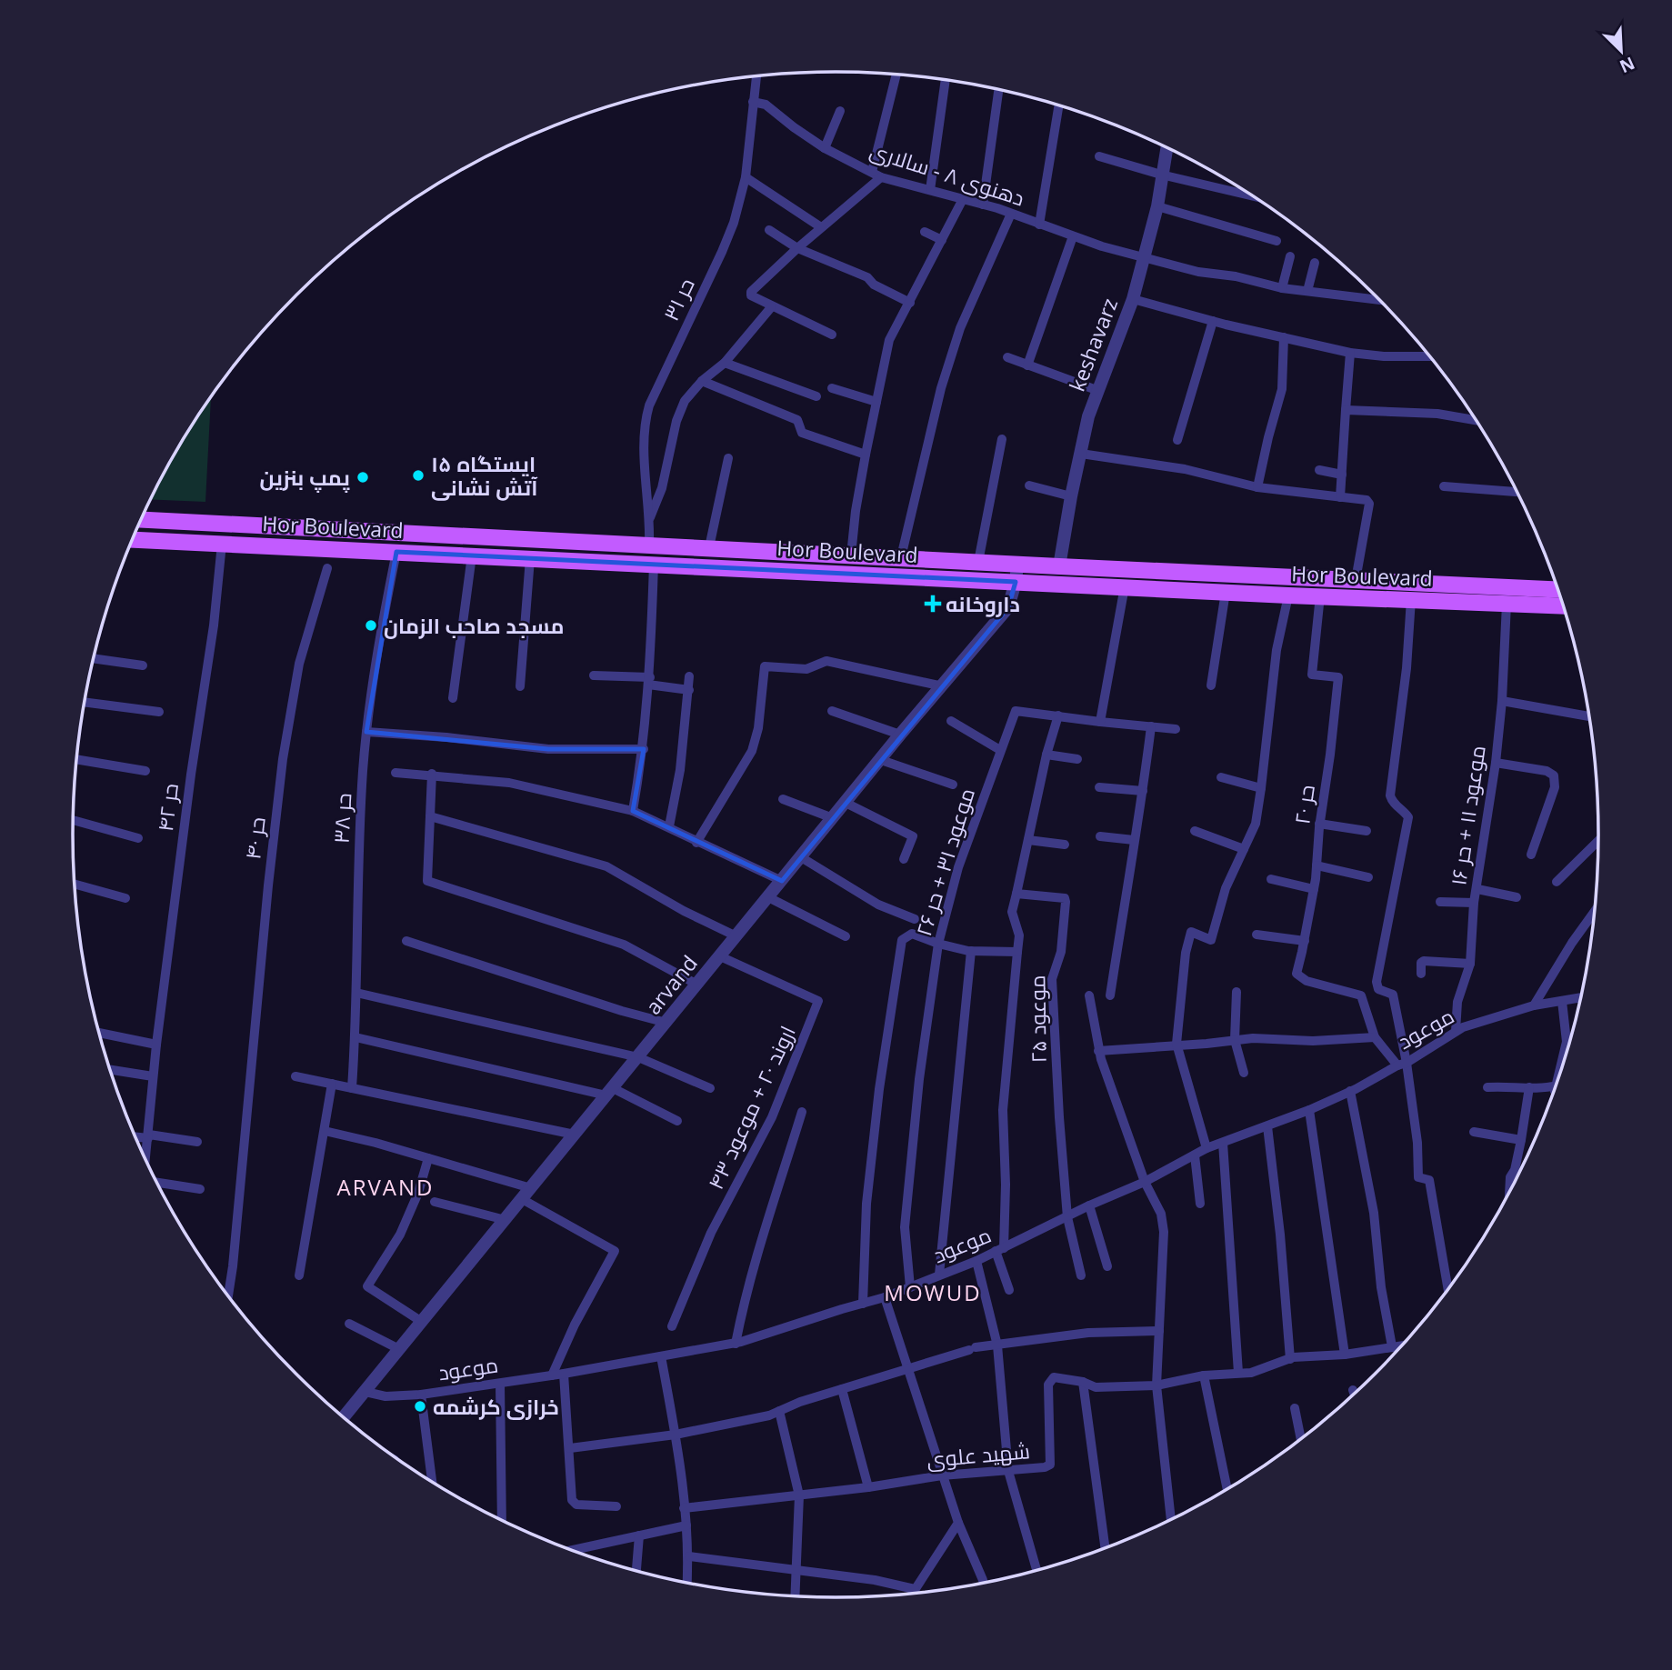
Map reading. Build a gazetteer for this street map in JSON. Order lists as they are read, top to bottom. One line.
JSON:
{"streets":{"main road":["Hor Boulevard"],"street":["دهنوی ۸ - سالاری","حر ۳۱","keshavarz","حر ۲۰","حر ۴۲","موعود ۱۱ + حر ۱۶","حر ۳۸","حر ۴۰","موعود ۳۱ + حر ۲۶","arvand","موعود ۲۵","موعود","اروند ۲۰ + موعود ۴۳","شهید علوی"]},"crossings":[["دهنوی ۸ - سالاری","حر ۳۱"],["دهنوی ۸ - سالاری","keshavarz"],["حر ۳۱","Hor Boulevard"],["keshavarz","Hor Boulevard"],["Hor Boulevard","حر ۲۰"],["Hor Boulevard","حر ۴۲"],["Hor Boulevard","موعود ۱۱ + حر ۱۶"],["Hor Boulevard","حر ۳۸"],["Hor Boulevard","arvand"],["موعود ۱۱ + حر ۱۶","موعود"],["موعود ۳۱ + حر ۲۶","موعود ۲۵"],["موعود ۳۱ + حر ۲۶","موعود"],["arvand","موعود"],["arvand","اروند ۲۰ + موعود ۴۳"],["موعود ۲۵","موعود"]],"districts":["ARVAND","MOWUD"],"places":{"other":["ایستگاه ۱۵ آتش نشانی","پمپ بنزین","مسجد صاحب الزمان","خرازی کرشمه"],"health":["داروخانه"]},"north":"bottom right"}
